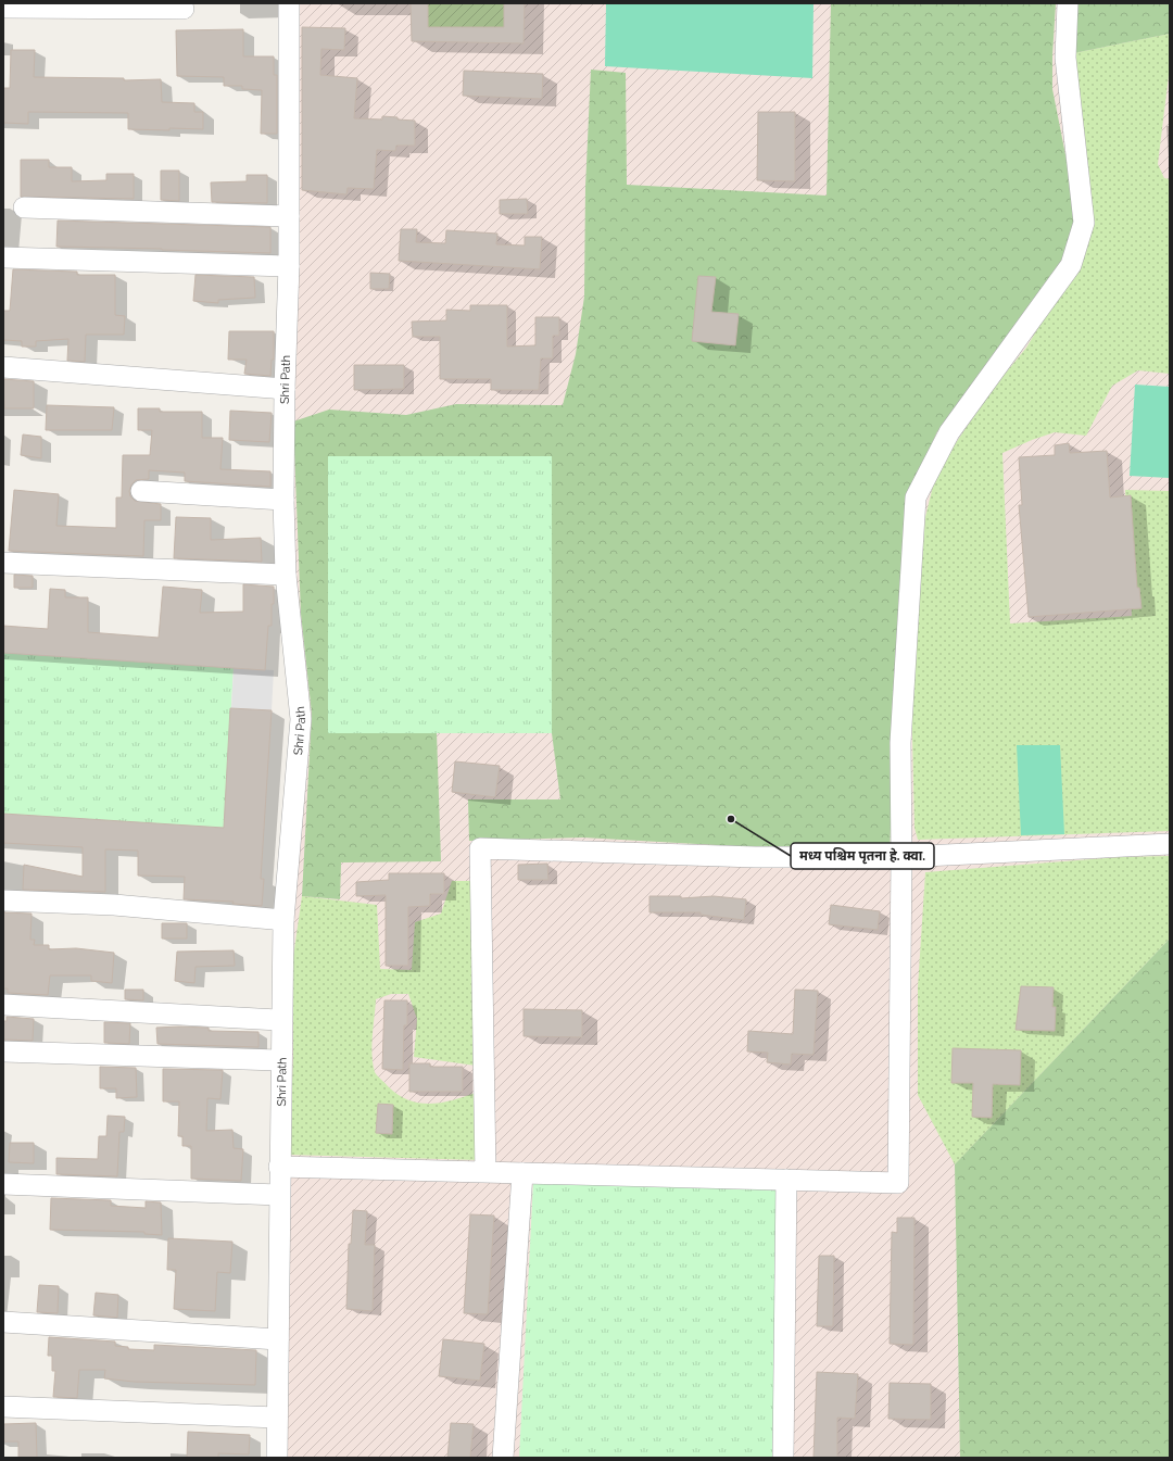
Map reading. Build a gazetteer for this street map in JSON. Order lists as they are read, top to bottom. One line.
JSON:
{"streets":{"street":["Shri Path"]},"places":["मध्य पश्चिम पृतना हे. क्वा."]}
